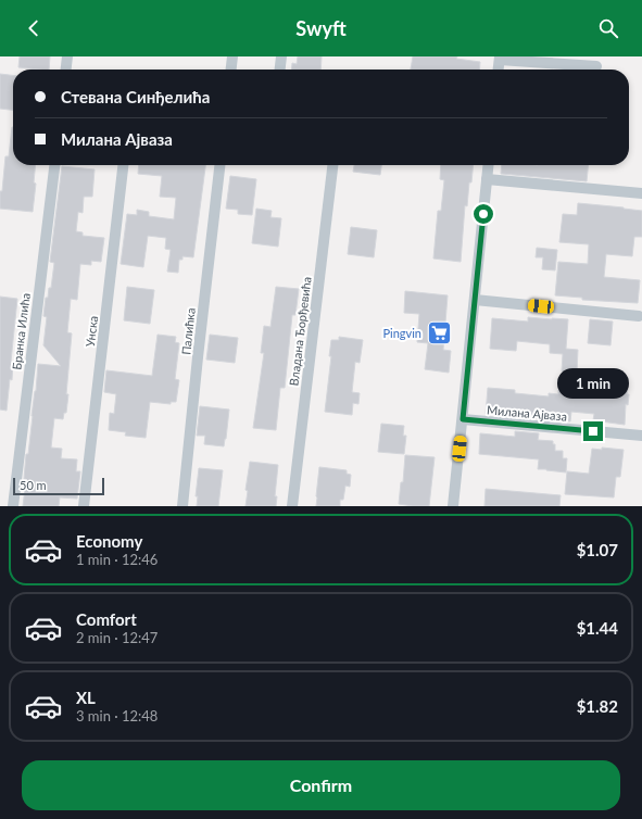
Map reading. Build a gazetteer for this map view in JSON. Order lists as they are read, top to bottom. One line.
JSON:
{"streets":{"street":["Бранка Илића","Унска","Палићка","Владана Ђорђевића","Милана Ајваза"]},"places":{"supermarket":["Pingvin"]},"scale_bar":"50 m","page":{"header":"Swyft","banner":["Стевана Синђелића","Милана Ајваза"],"bubble":"1 min","scale":"50 m","list":[{"name":"Economy","note":"1 min · 12:46","value":"$1.07"},{"name":"Comfort","note":"2 min · 12:47","value":"$1.44"},{"name":"XL","note":"3 min · 12:48","value":"$1.82"}],"buttons":"Confirm"}}
